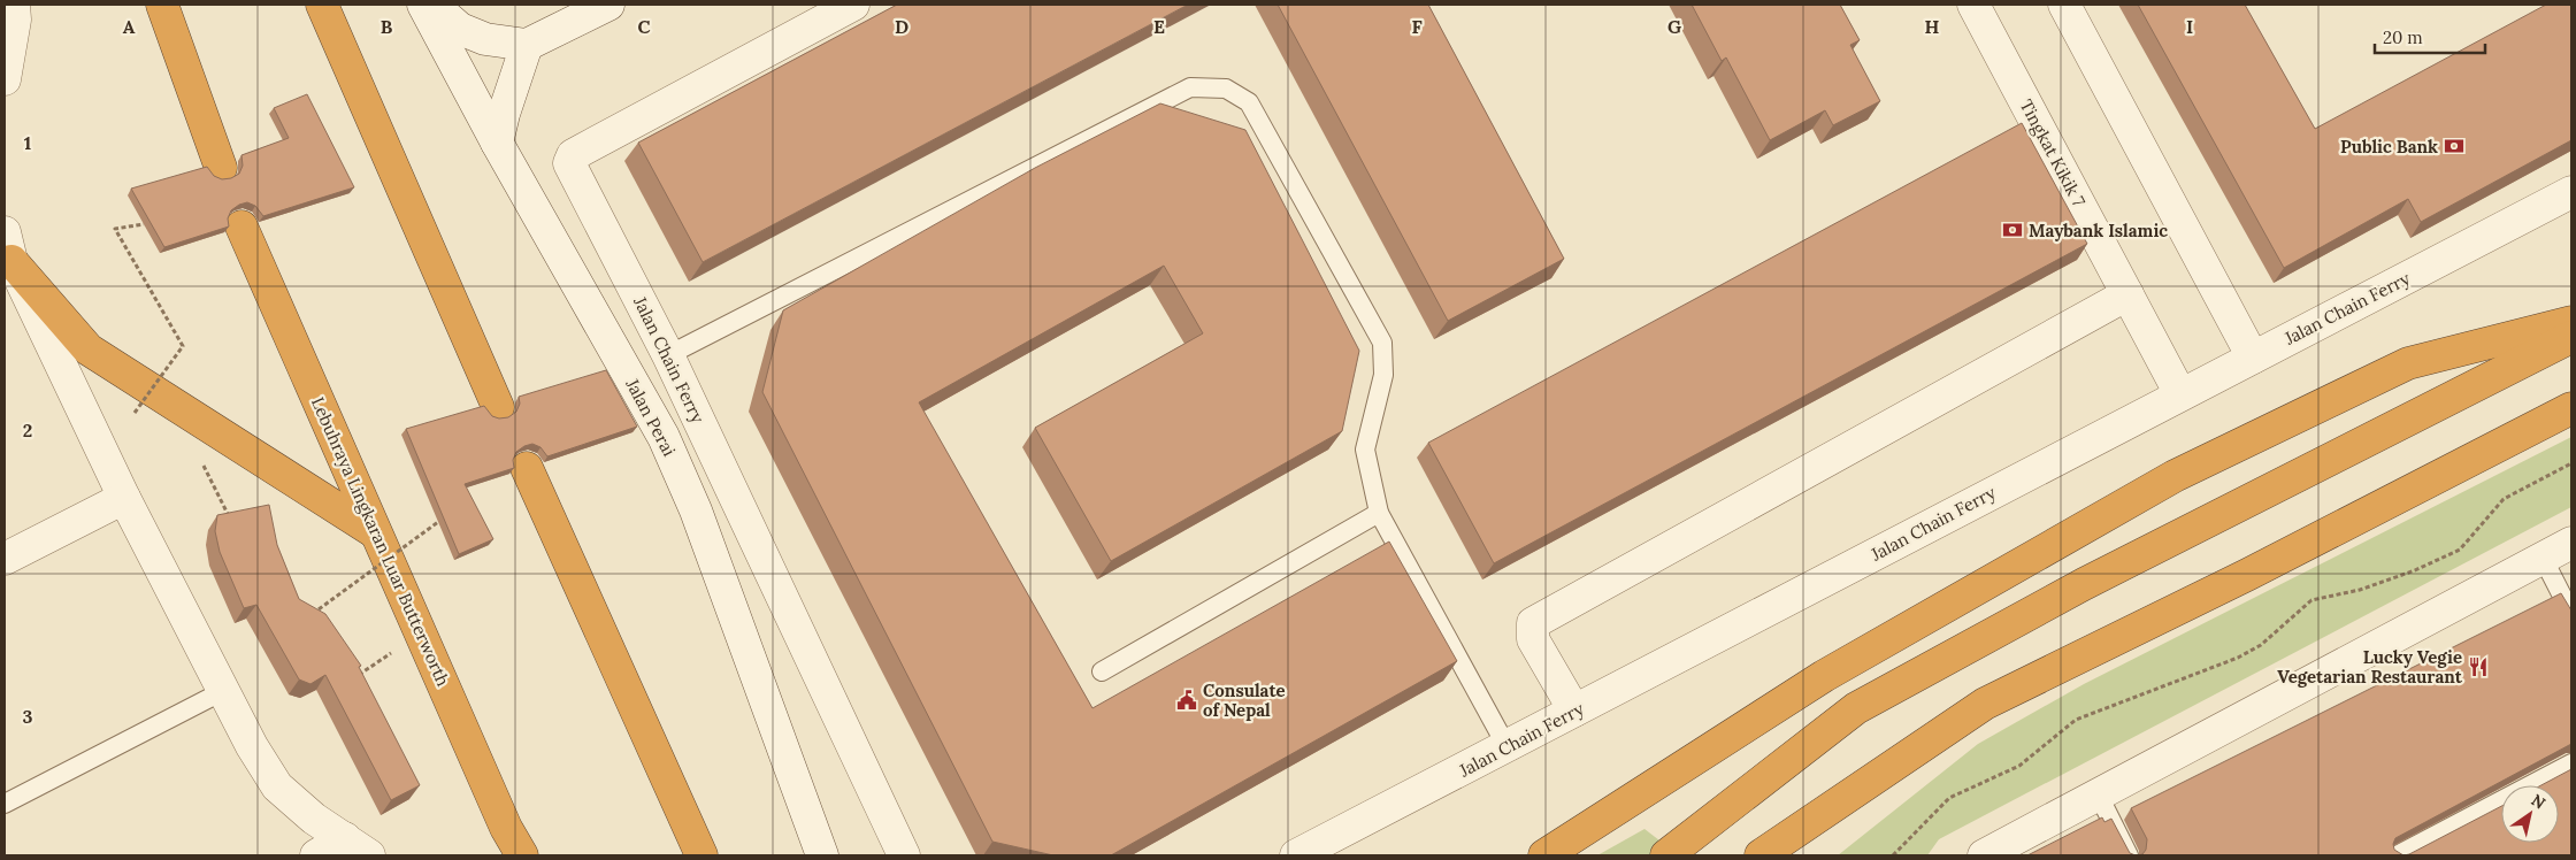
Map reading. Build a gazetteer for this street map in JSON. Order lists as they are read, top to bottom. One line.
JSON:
{"streets":{"highway":["Lebuhraya Lingkaran Luar Butterworth"],"street":["Tingkat Kikik 7","Jalan Chain Ferry","Jalan Perai"]},"crossings":[["Tingkat Kikik 7","Jalan Chain Ferry"]],"places":{"bank":["Public Bank","Maybank Islamic"],"restaurant":["Lucky Vegie Vegetarian Restaurant"],"public building":["Consulate of Nepal"]},"scale_bar":"20 m","north":"top right","grid":{"columns":["A","B","C","D","E","F","G","H","I"],"rows":["1","2","3"]}}
